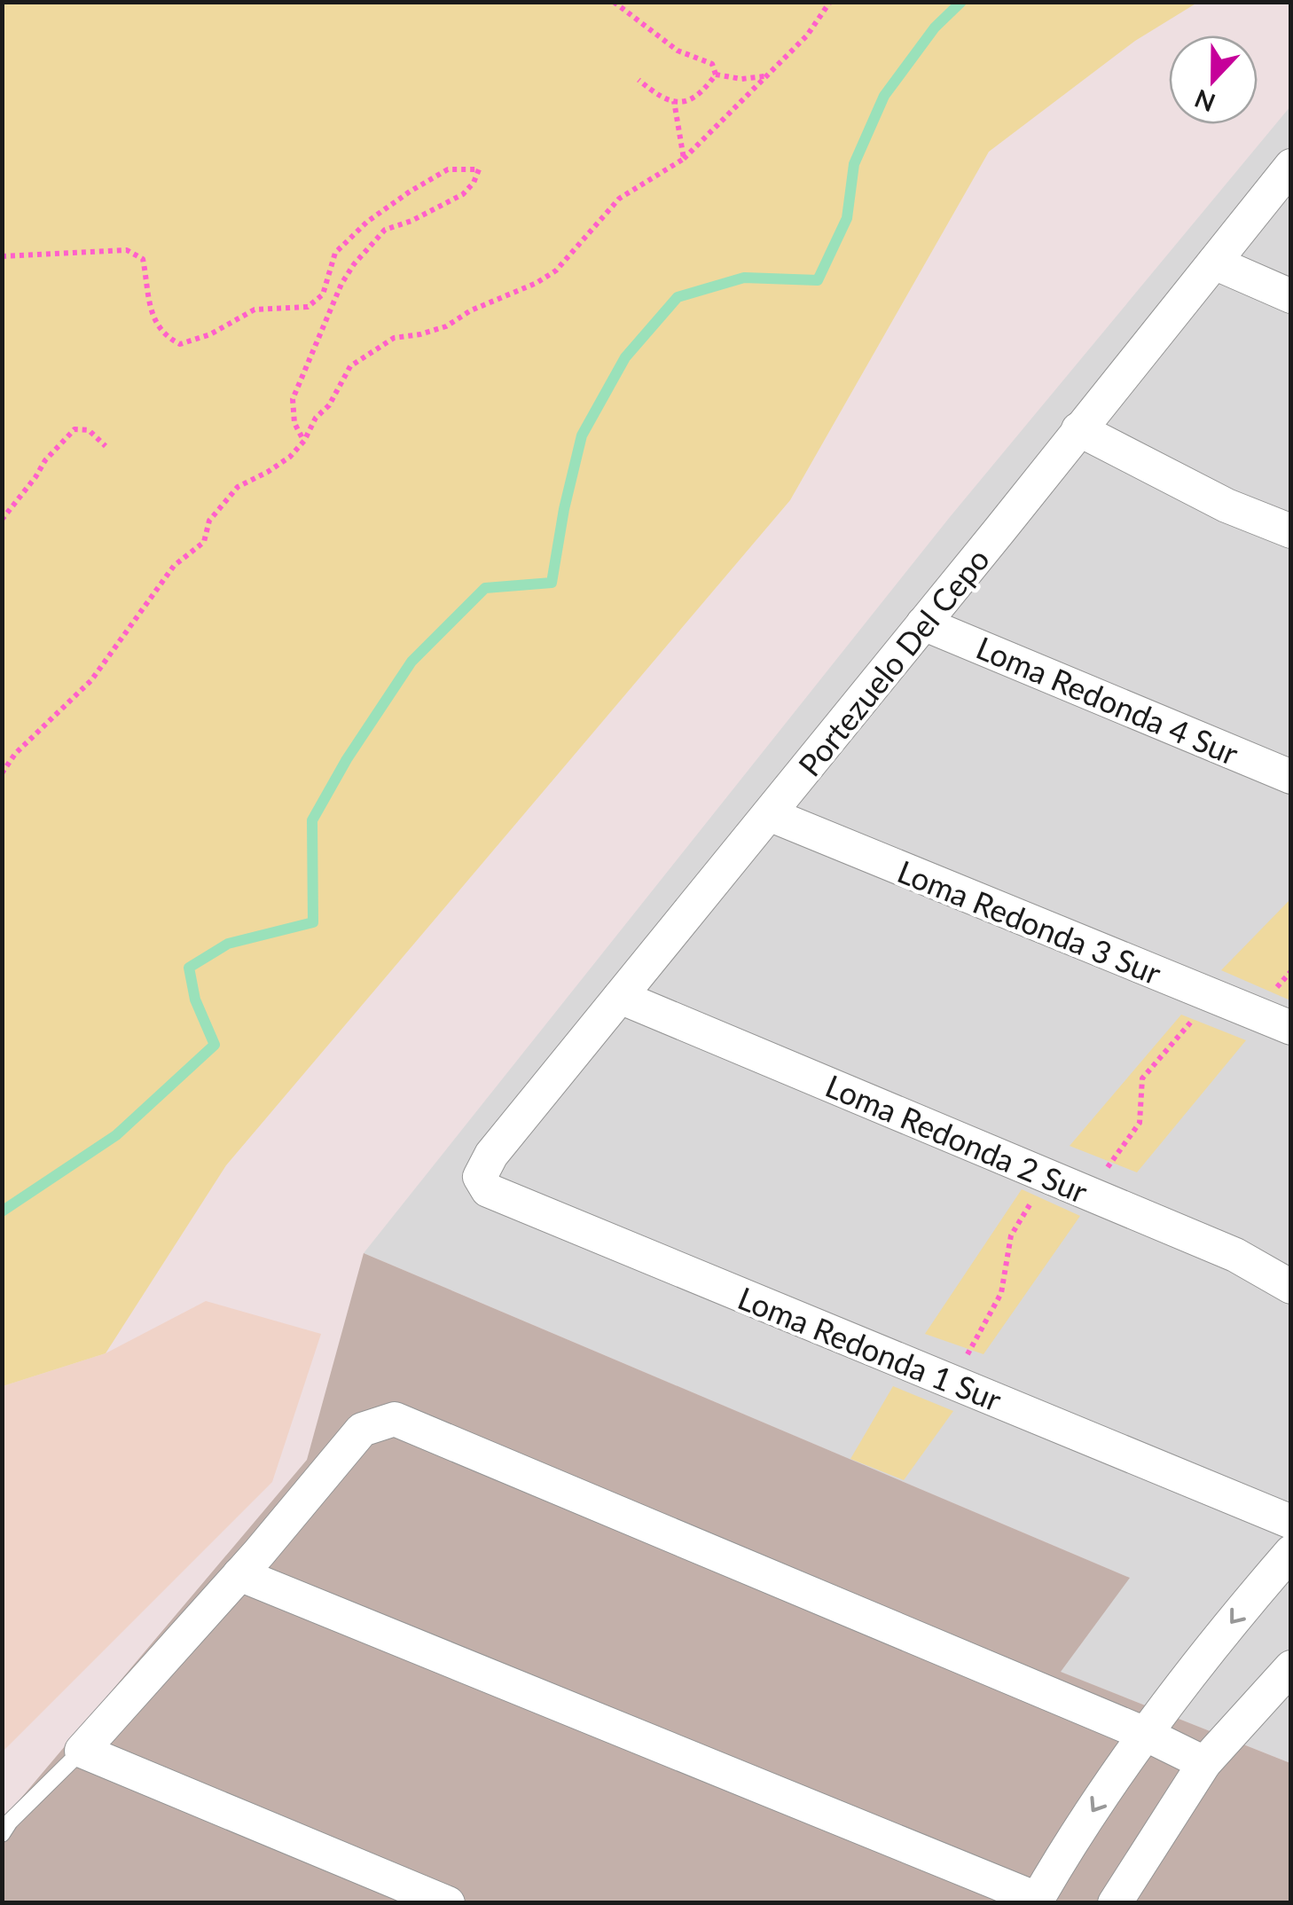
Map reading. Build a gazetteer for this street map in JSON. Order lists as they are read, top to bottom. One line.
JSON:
{"streets":{"street":["Portezuelo Del Cepo","Loma Redonda 4 Sur","Loma Redonda 3 Sur","Loma Redonda 2 Sur","Loma Redonda 1 Sur"]},"crossings":[["Portezuelo Del Cepo","Loma Redonda 4 Sur"],["Portezuelo Del Cepo","Loma Redonda 3 Sur"],["Portezuelo Del Cepo","Loma Redonda 2 Sur"],["Portezuelo Del Cepo","Loma Redonda 1 Sur"]],"north":"bottom"}
